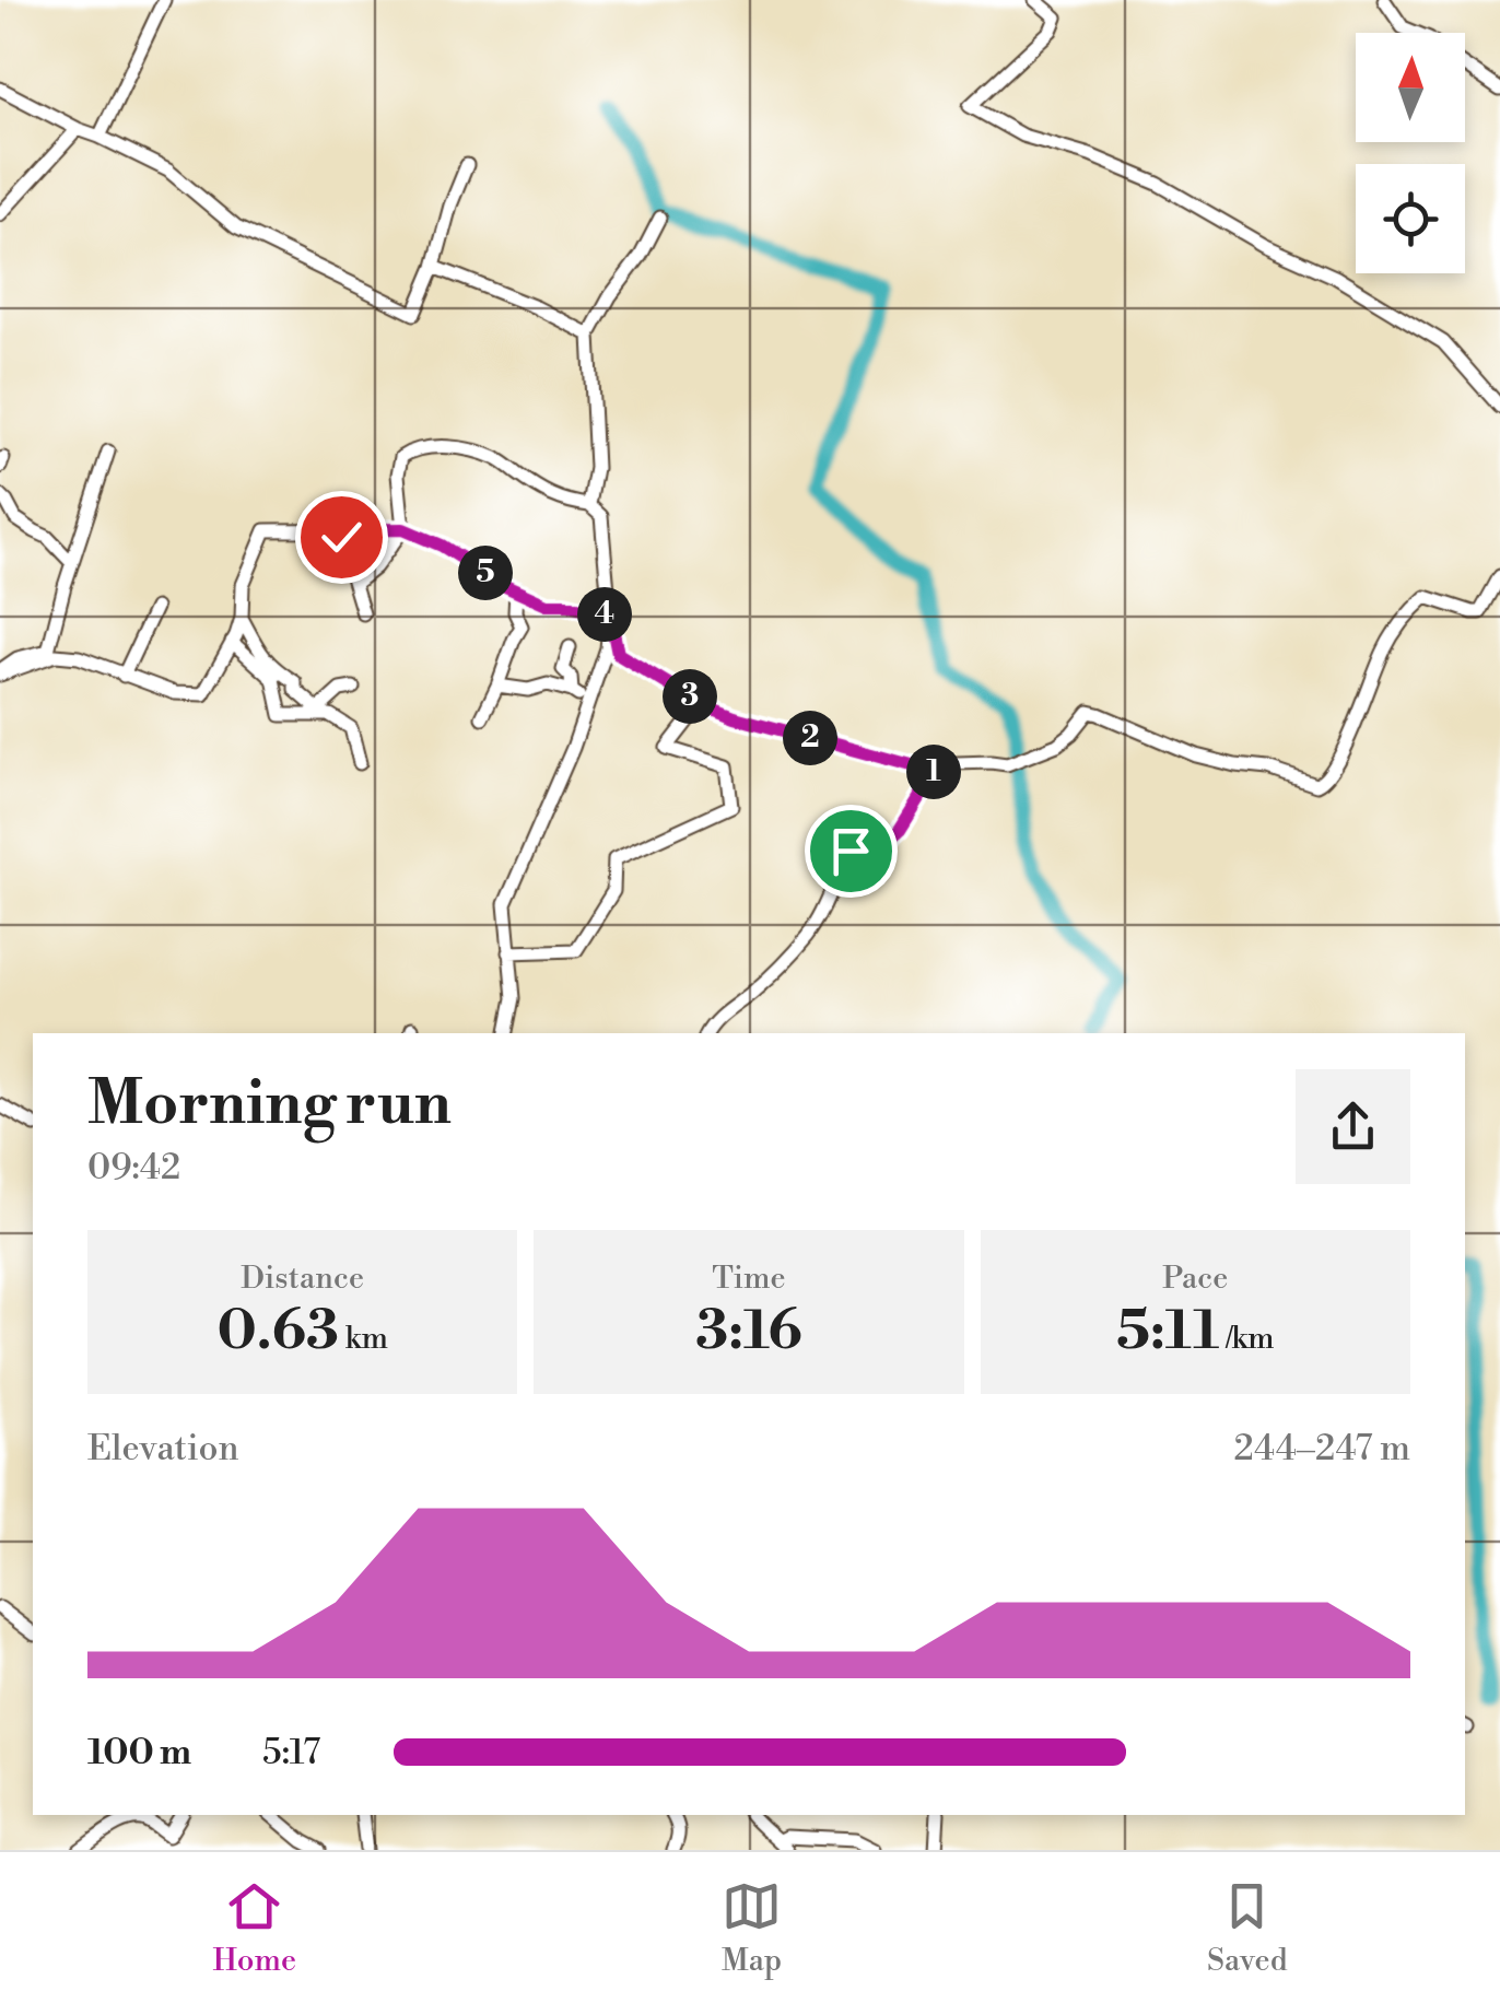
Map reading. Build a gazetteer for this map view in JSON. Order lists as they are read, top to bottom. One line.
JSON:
{"north":"top","page":{"pins":["5","4","3","2","1"],"heading":["Morning run","09:42"],"stats":[["Distance","0.63 km"],["Time","3:16"],["Pace","5:11 /km"]],"chart":["Elevation","244–247 m"],"list":[{"name":"100 m","note":"5:17"}],"tabs":["Home","Map","Saved"]}}
